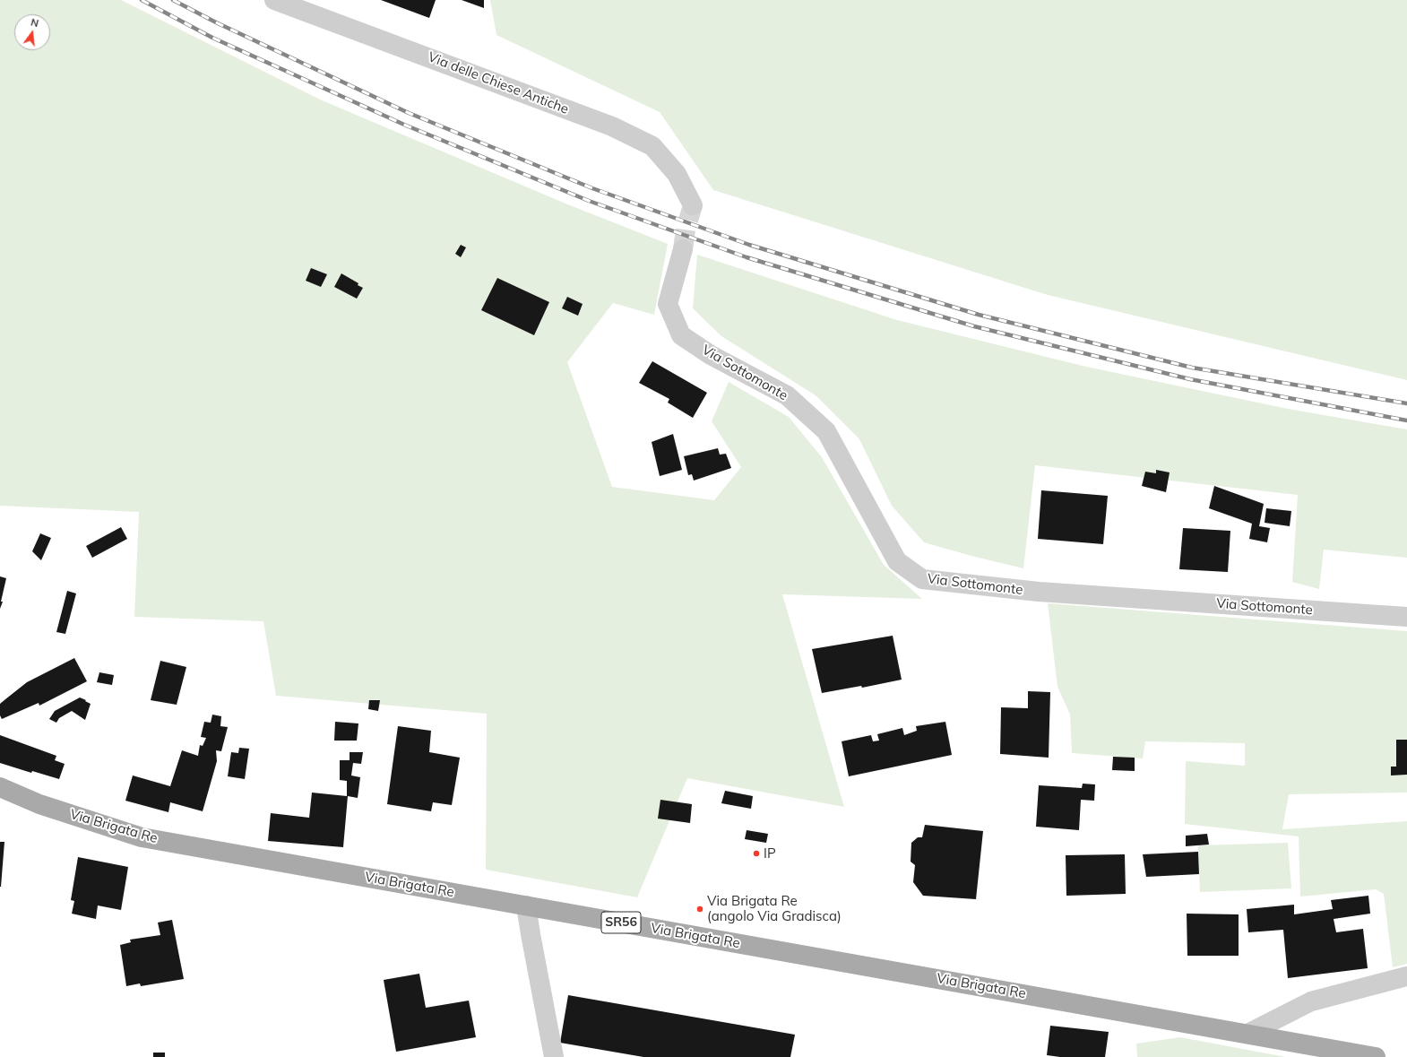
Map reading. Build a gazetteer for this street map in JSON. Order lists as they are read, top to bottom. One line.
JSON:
{"streets":{"main road":["Via Brigata Re","SR56"],"street":["Via delle Chiese Antiche","Via Sottomonte"]},"places":["IP","Via Brigata Re (angolo Via Gradisca)"],"north":"top"}
